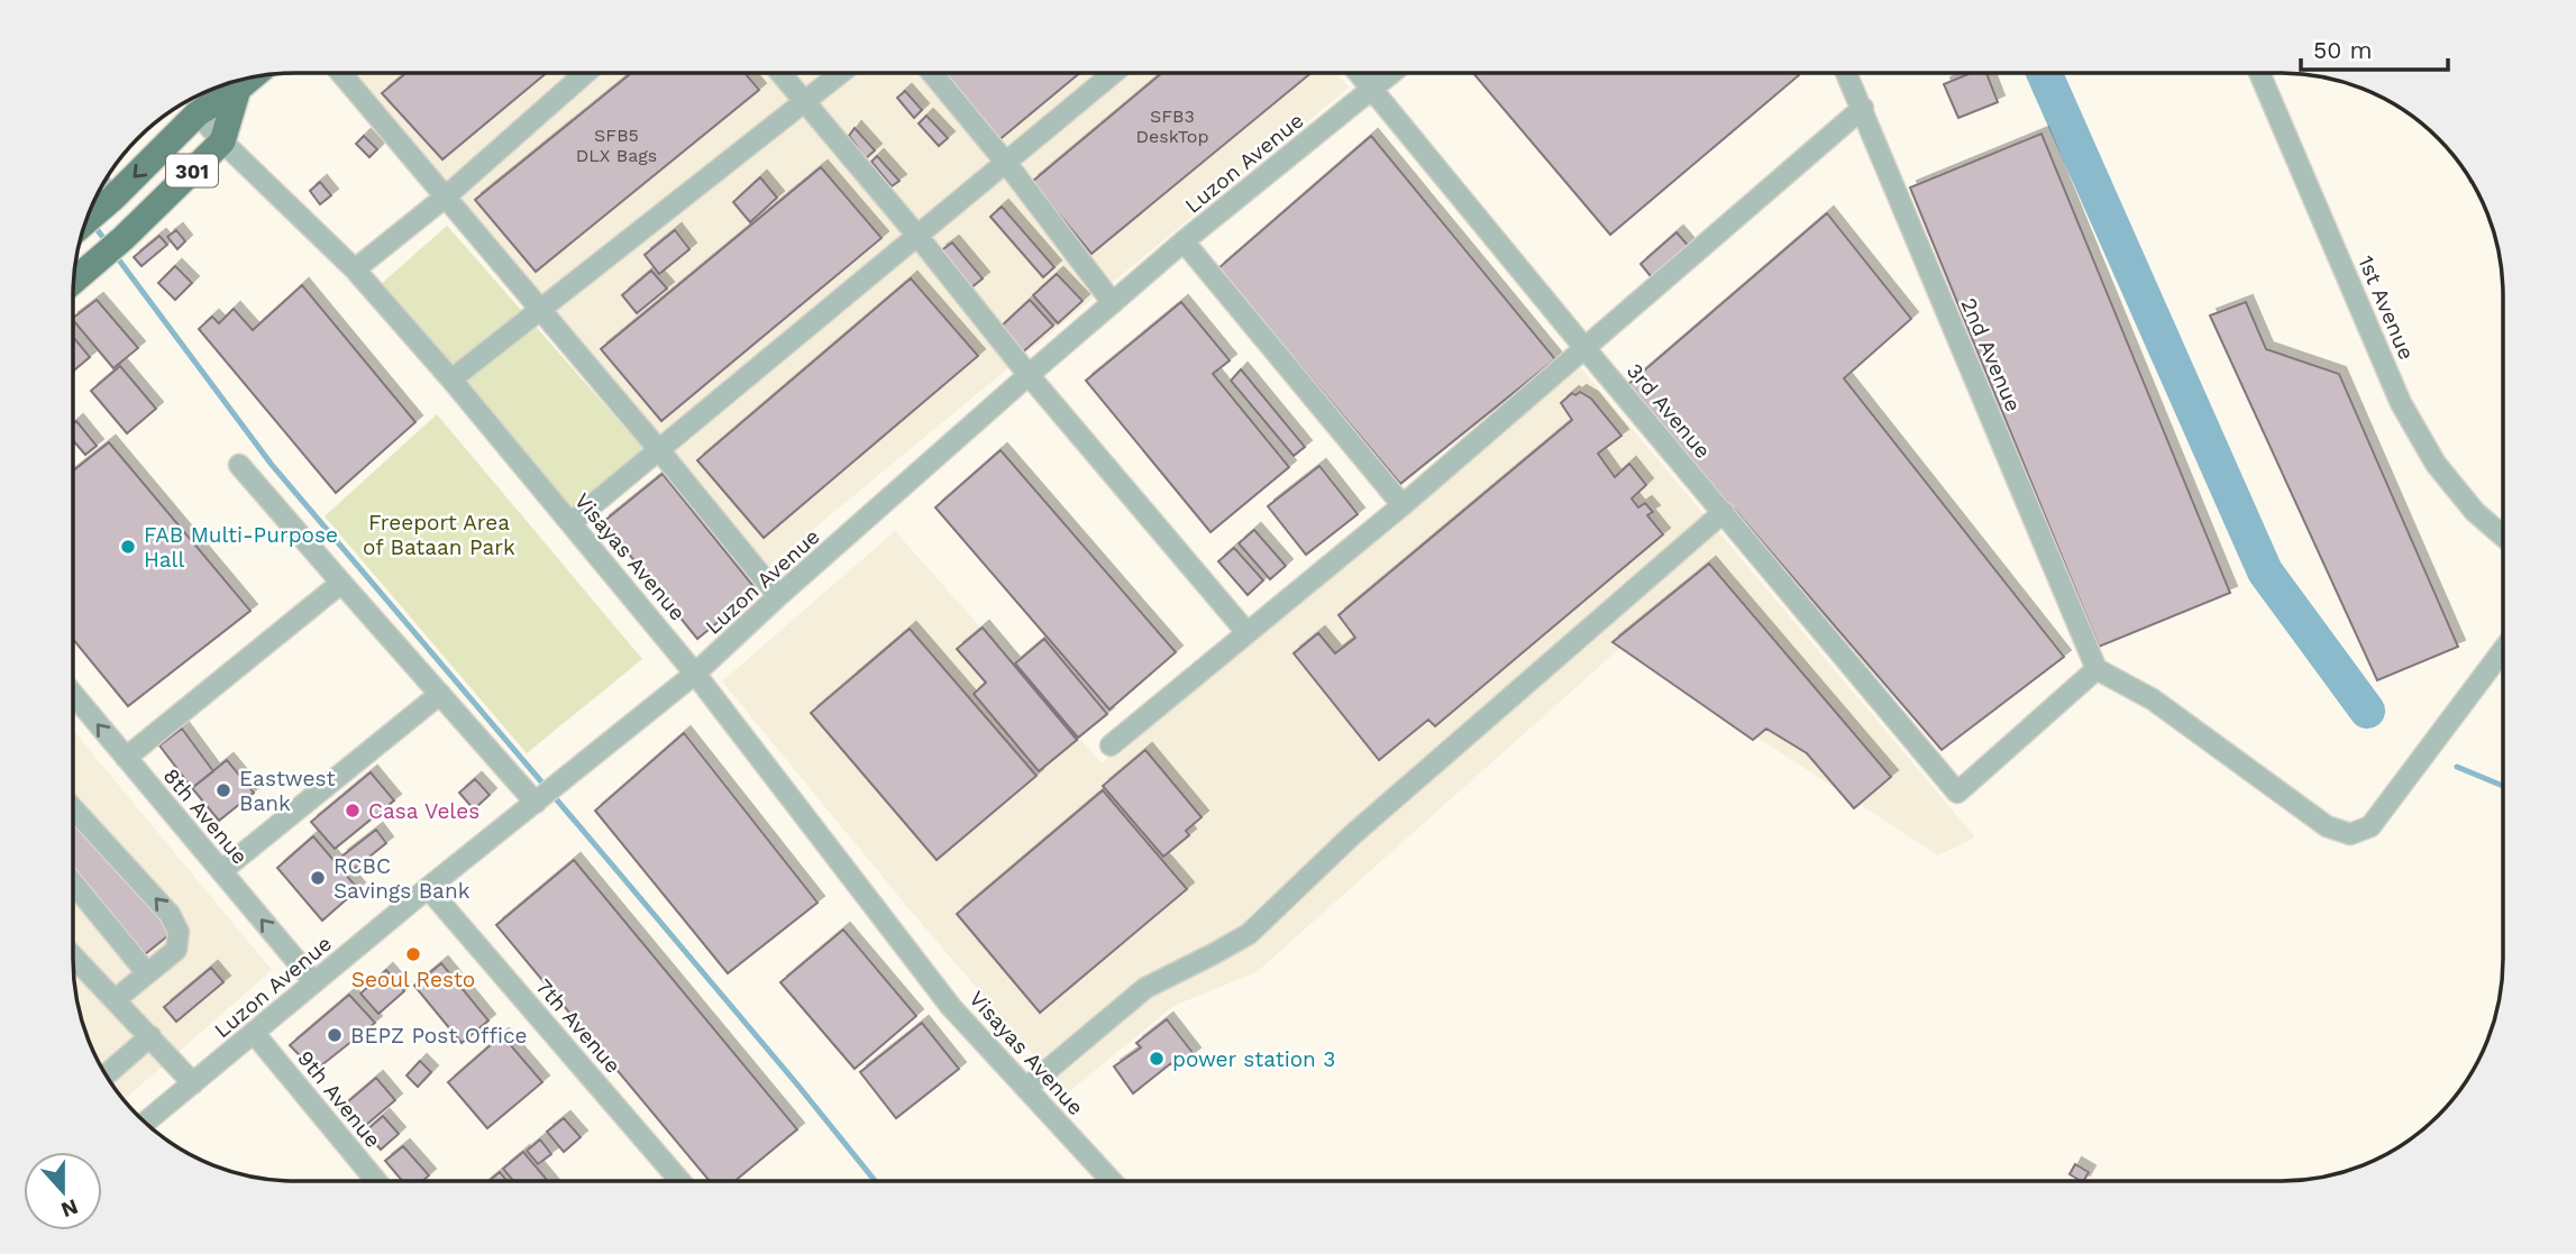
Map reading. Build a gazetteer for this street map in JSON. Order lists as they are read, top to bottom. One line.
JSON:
{"streets":{"main road":["301"],"street":["Luzon Avenue","1st Avenue","2nd Avenue","3rd Avenue","Visayas Avenue","8th Avenue","7th Avenue","9th Avenue"]},"crossings":[["Luzon Avenue","3rd Avenue"],["Luzon Avenue","Visayas Avenue"],["Luzon Avenue","8th Avenue"],["Luzon Avenue","7th Avenue"],["Luzon Avenue","9th Avenue"],["301","Visayas Avenue"],["2nd Avenue","3rd Avenue"]],"parks":["Freeport Area of Bataan Park"],"places":["FAB Multi-Purpose Hall","Eastwest Bank","Casa Veles","RCBC Savings Bank","Seoul Resto","BEPZ Post Office","power station 3"],"house_numbers":["SFB3 DeskTop","SFB5 DLX Bags"],"scale_bar":"50 m","north":"bottom"}
